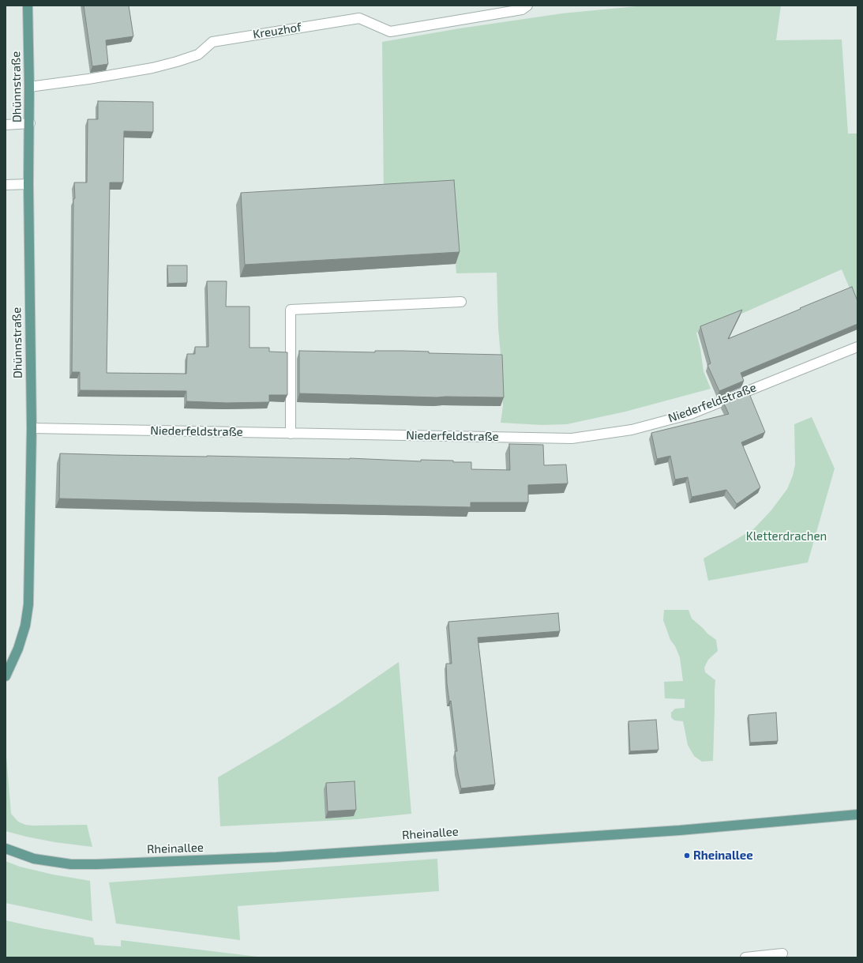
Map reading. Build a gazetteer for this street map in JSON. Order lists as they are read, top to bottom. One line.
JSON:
{"streets":{"main road":["Dhünnstraße","Rheinallee"],"street":["Kreuzhof","Niederfeldstraße"]},"crossings":[["Kreuzhof","Dhünnstraße"],["Dhünnstraße","Niederfeldstraße"]],"parks":["Kletterdrachen"],"places":["Rheinallee"]}
